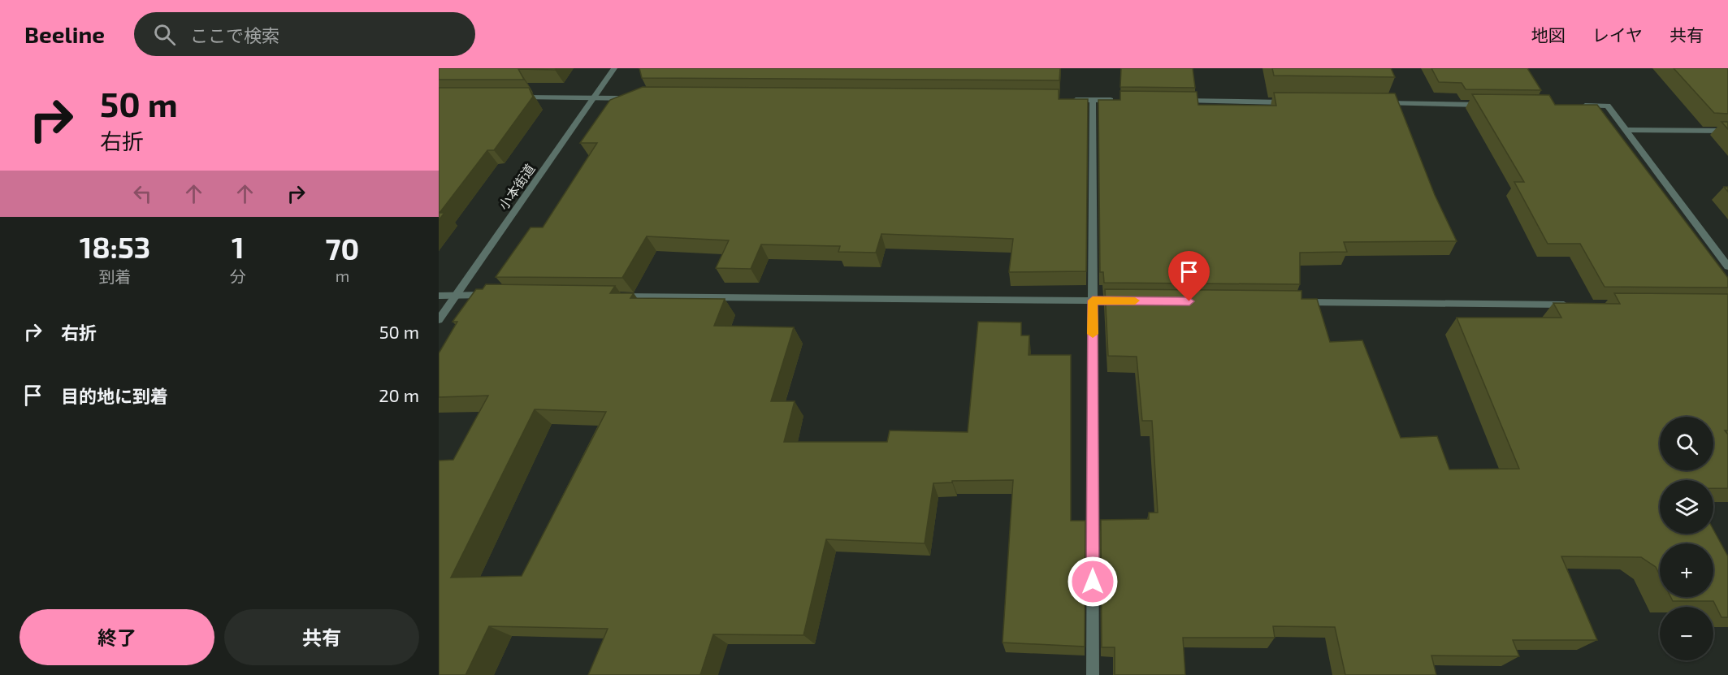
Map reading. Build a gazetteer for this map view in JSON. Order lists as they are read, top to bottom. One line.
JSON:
{"streets":{"street":["小本街道"]},"page":{"header":"Beeline","search":"ここで検索","nav":["地図","レイヤ","共有"],"turn":["50 m","右折"],"eta":["18:53","到着","1","分","70","m"],"list":[{"name":"右折","value":"50 m"},{"name":"目的地に到着","value":"20 m"}],"map_buttons":["+","−"],"buttons":["終了","共有"]}}
